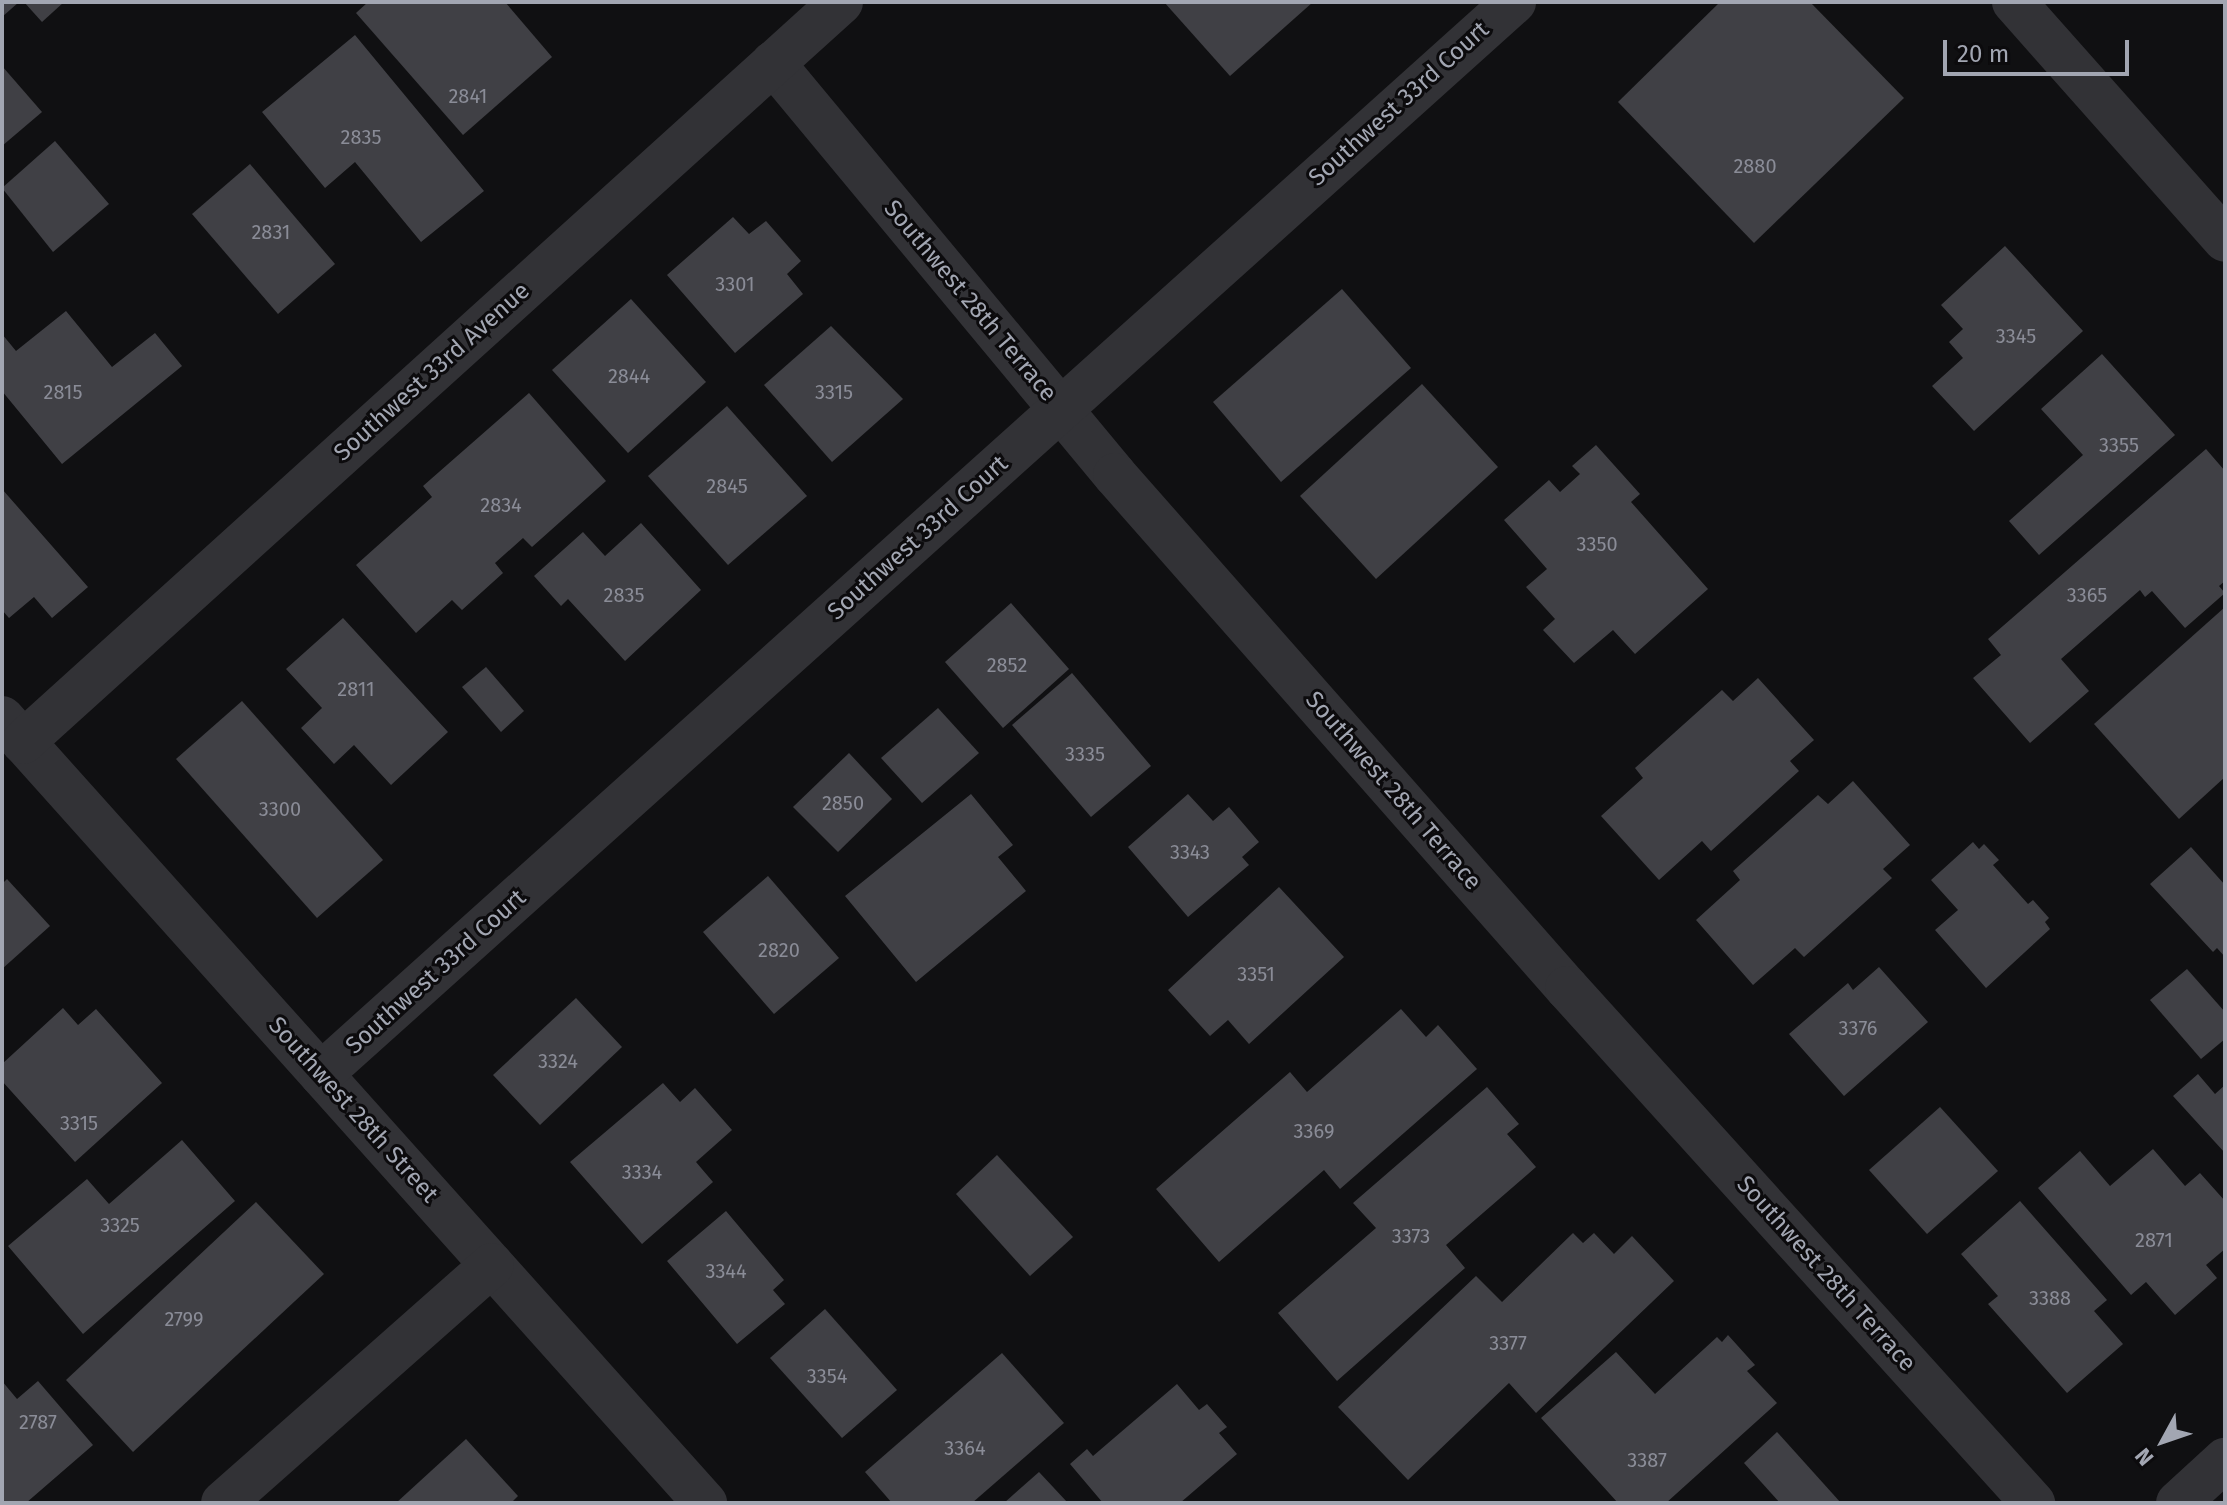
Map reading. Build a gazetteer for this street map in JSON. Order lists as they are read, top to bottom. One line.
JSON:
{"streets":{"street":["Southwest 33rd Court","Southwest 28th Terrace","Southwest 33rd Avenue","Southwest 28th Street"]},"crossings":[["Southwest 33rd Court","Southwest 28th Terrace"],["Southwest 33rd Court","Southwest 28th Street"],["Southwest 28th Terrace","Southwest 33rd Avenue"],["Southwest 33rd Avenue","Southwest 28th Street"]],"house_numbers":["2841","2835","2880","2831","3301","3345","2844","2815","3315","3355","2845","2834","3350","2835","3365","2852","2811","3335","2850","3300","3343","2820","3351","3376","3324","3315","3369","3334","3325","3373","2871","3344","3388","2799","3377","3354","2787","3364","3387"],"scale_bar":"20 m","north":"bottom left"}
